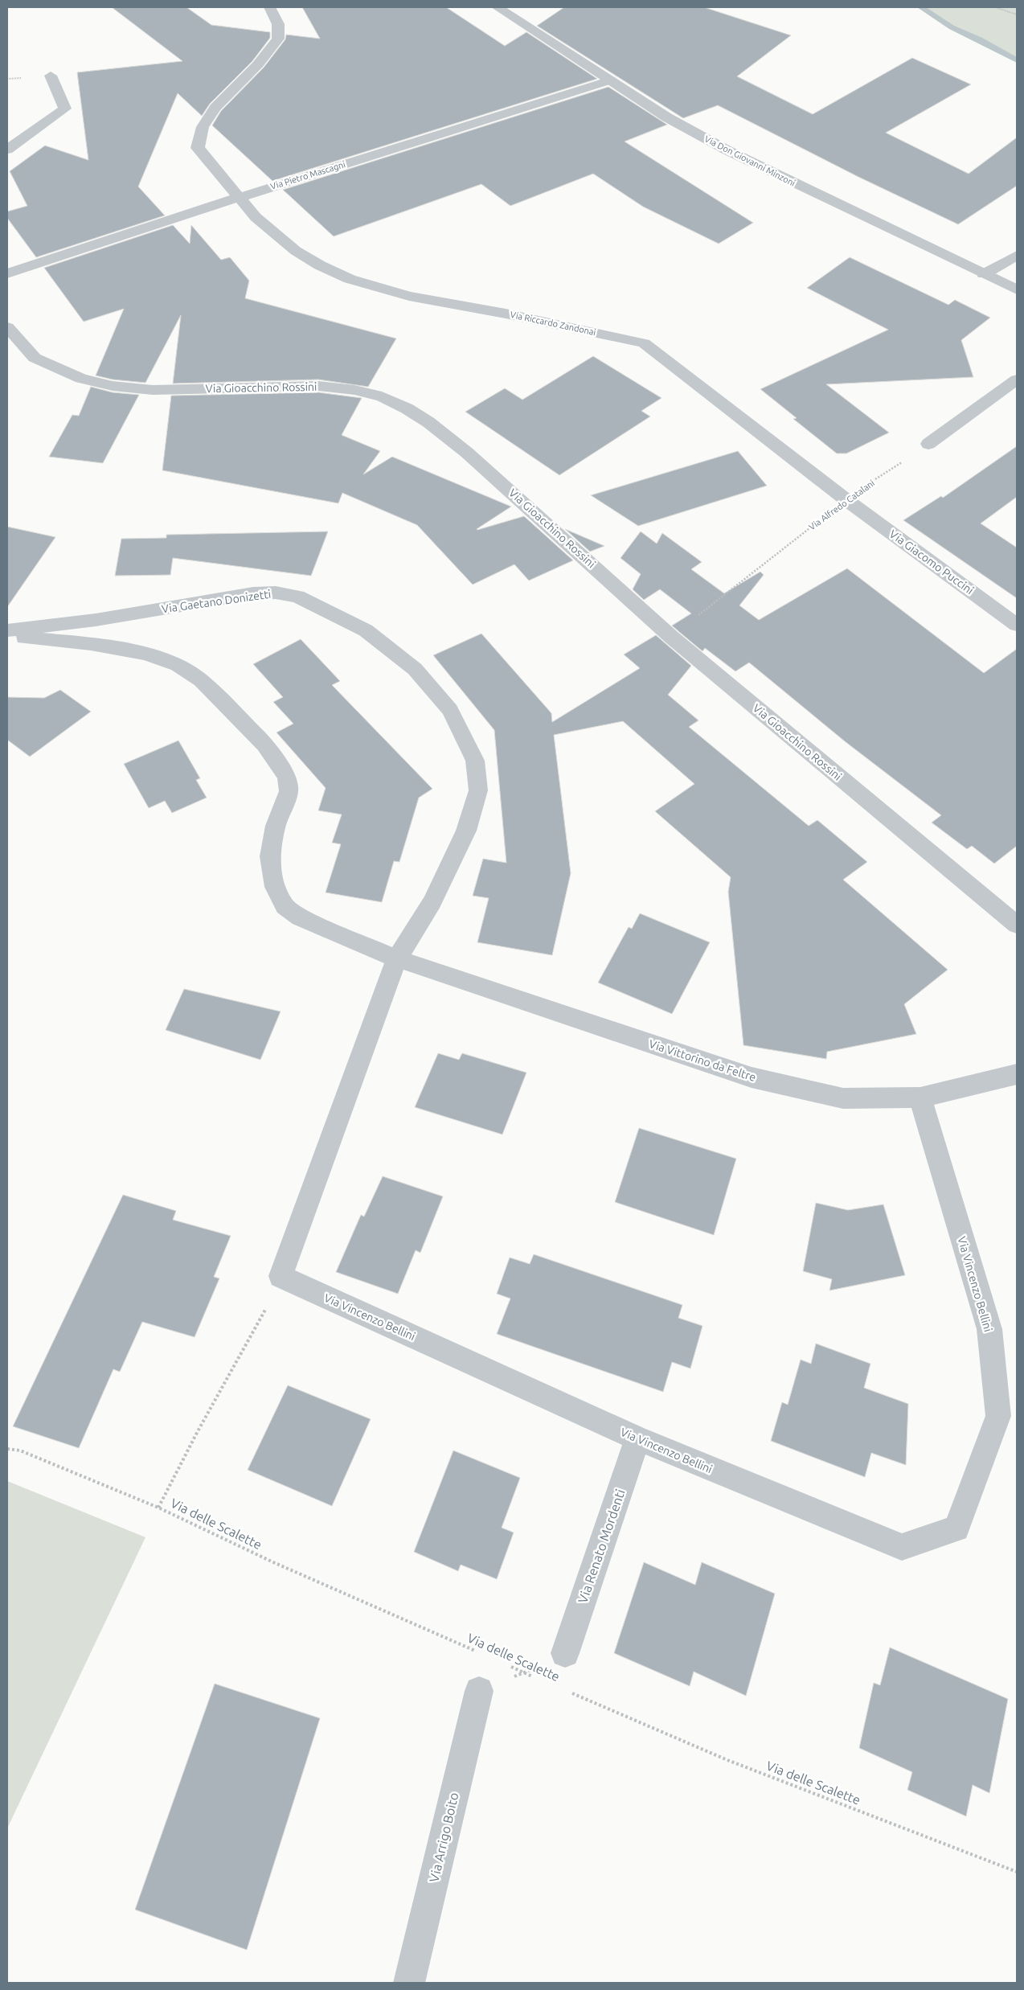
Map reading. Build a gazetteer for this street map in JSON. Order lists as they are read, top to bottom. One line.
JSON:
{"streets":{"street":["Via Don Giovanni Minzoni","Via Pietro Mascagni","Via Riccardo Zandonai","Via Gioacchino Rossini","Via Giacomo Puccini","Via Gaetano Donizetti","Via Vittorino da Feltre","Via Vincenzo Bellini","Via Renato Mordenti","Via Arrigo Boito"],"path":["Via Alfredo Catalani","Via delle Scalette"]},"crossings":[["Via Don Giovanni Minzoni","Via Pietro Mascagni"],["Via Pietro Mascagni","Via Riccardo Zandonai"],["Via Riccardo Zandonai","Via Alfredo Catalani"],["Via Riccardo Zandonai","Via Giacomo Puccini"],["Via Gioacchino Rossini","Via Alfredo Catalani"],["Via Alfredo Catalani","Via Giacomo Puccini"],["Via Gaetano Donizetti","Via Vittorino da Feltre"],["Via Gaetano Donizetti","Via Vincenzo Bellini"],["Via Vittorino da Feltre","Via Vincenzo Bellini"],["Via Vincenzo Bellini","Via Renato Mordenti"]]}
